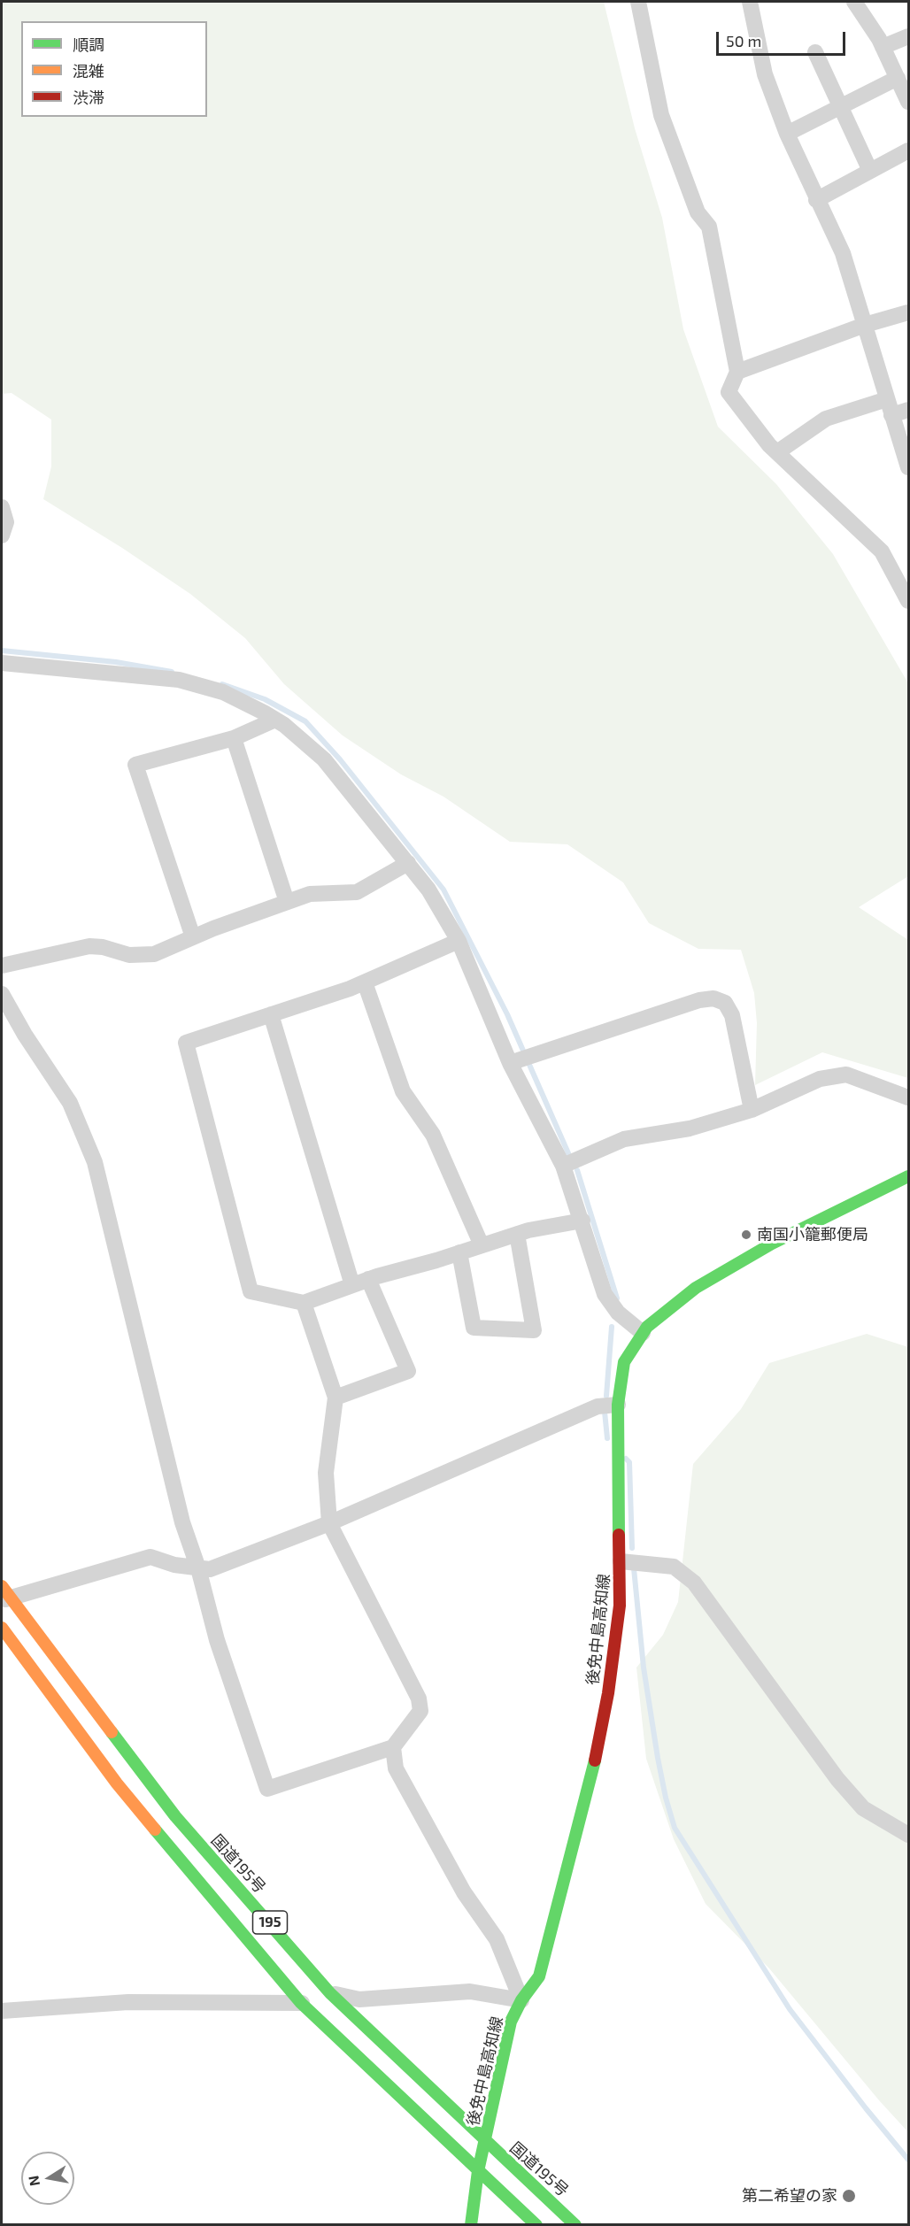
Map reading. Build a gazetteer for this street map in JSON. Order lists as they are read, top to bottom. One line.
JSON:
{"streets":{"main road":["後免中島高知線","国道195号","195"]},"crossings":[["後免中島高知線","国道195号"],["後免中島高知線","195"]],"places":["南国小籠郵便局","第二希望の家"],"legend":["順調","混雑","渋滞"],"scale_bar":"50 m","north":"left"}
